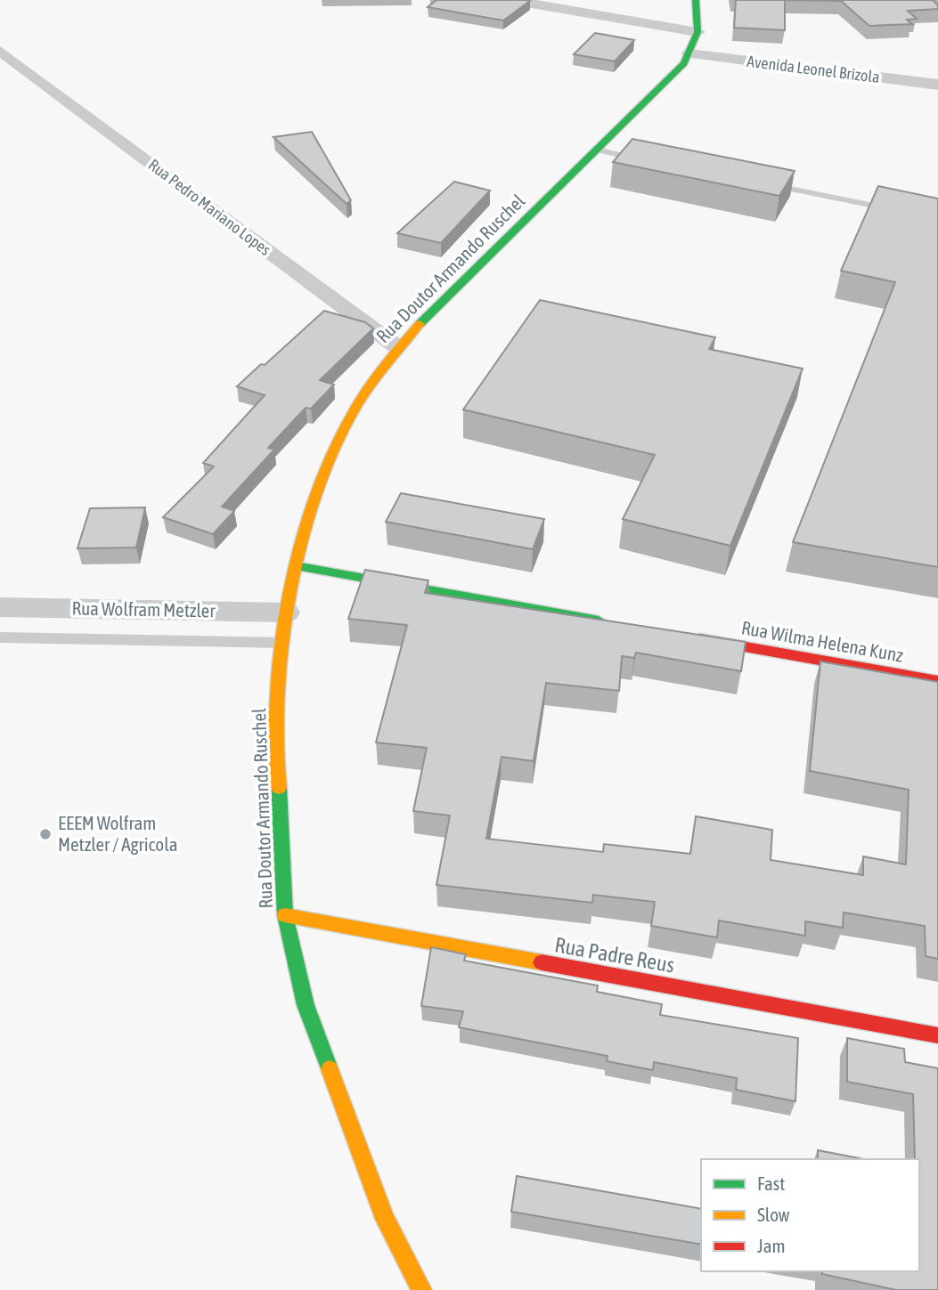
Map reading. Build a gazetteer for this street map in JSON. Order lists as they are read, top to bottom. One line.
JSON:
{"streets":{"main road":["Rua Doutor Armando Ruschel","Rua Wilma Helena Kunz","Rua Padre Reus"],"street":["Avenida Leonel Brizola","Rua Pedro Mariano Lopes","Rua Wolfram Metzler"]},"crossings":[["Avenida Leonel Brizola","Rua Doutor Armando Ruschel"],["Rua Pedro Mariano Lopes","Rua Doutor Armando Ruschel"],["Rua Doutor Armando Ruschel","Rua Wolfram Metzler"],["Rua Doutor Armando Ruschel","Rua Padre Reus"]],"places":["EEEM Wolfram Metzler / Agricola"],"legend":["Fast","Slow","Jam"]}
